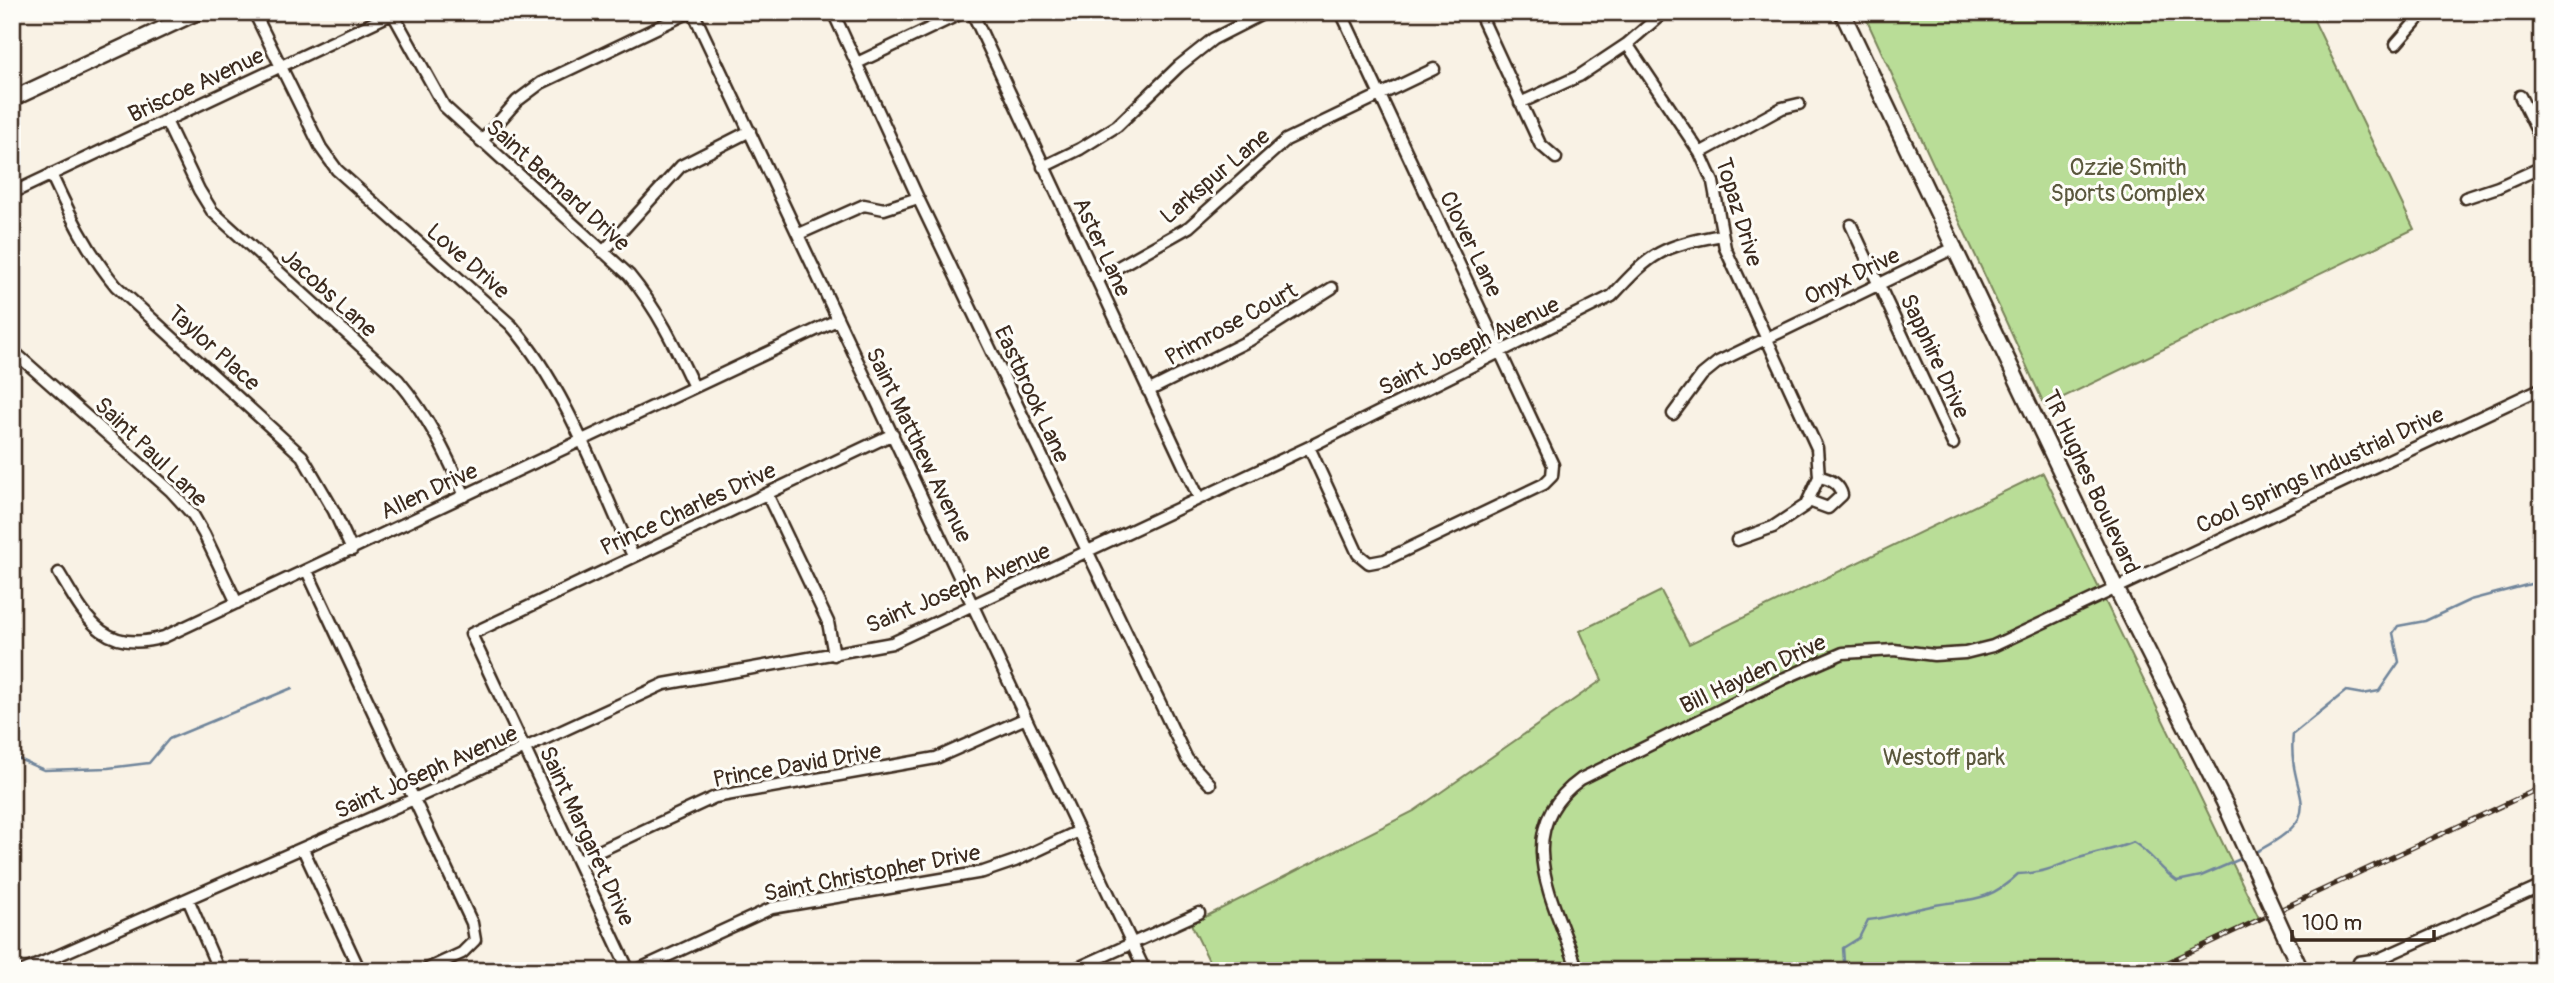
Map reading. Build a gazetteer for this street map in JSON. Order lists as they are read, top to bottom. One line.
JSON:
{"streets":{"main road":["TR Hughes Boulevard"],"street":["Briscoe Avenue","Larkspur Lane","Saint Bernard Drive","Topaz Drive","Clover Lane","Aster Lane","Love Drive","Onyx Drive","Jacobs Lane","Primrose Court","Saint Joseph Avenue","Taylor Place","Sapphire Drive","Eastbrook Lane","Saint Matthew Avenue","Saint Paul Lane","Cool Springs Industrial Drive","Allen Drive","Prince Charles Drive","Bill Hayden Drive","Prince David Drive","Saint Margaret Drive","Saint Christopher Drive"]},"crossings":[["Briscoe Avenue","Saint Bernard Drive"],["Briscoe Avenue","Love Drive"],["Briscoe Avenue","Jacobs Lane"],["Briscoe Avenue","Taylor Place"],["Larkspur Lane","Clover Lane"],["Larkspur Lane","Aster Lane"],["Saint Bernard Drive","Allen Drive"],["Topaz Drive","Onyx Drive"],["Topaz Drive","Saint Joseph Avenue"],["Clover Lane","Saint Joseph Avenue"],["Aster Lane","Primrose Court"],["Aster Lane","Saint Joseph Avenue"],["Love Drive","Allen Drive"],["Love Drive","Prince Charles Drive"],["Onyx Drive","Sapphire Drive"],["Onyx Drive","TR Hughes Boulevard"],["Jacobs Lane","Allen Drive"],["Saint Joseph Avenue","Eastbrook Lane"],["Saint Joseph Avenue","Saint Matthew Avenue"],["Saint Joseph Avenue","Saint Margaret Drive"],["Taylor Place","Allen Drive"],["Saint Matthew Avenue","Allen Drive"],["Saint Matthew Avenue","Prince Charles Drive"],["Saint Matthew Avenue","Prince David Drive"],["Saint Matthew Avenue","Saint Christopher Drive"],["Saint Paul Lane","Allen Drive"],["Cool Springs Industrial Drive","TR Hughes Boulevard"],["Cool Springs Industrial Drive","Bill Hayden Drive"],["TR Hughes Boulevard","Bill Hayden Drive"],["Prince Charles Drive","Saint Margaret Drive"],["Prince David Drive","Saint Margaret Drive"]],"parks":["Ozzie Smith Sports Complex","Westoff park"],"scale_bar":"100 m"}
